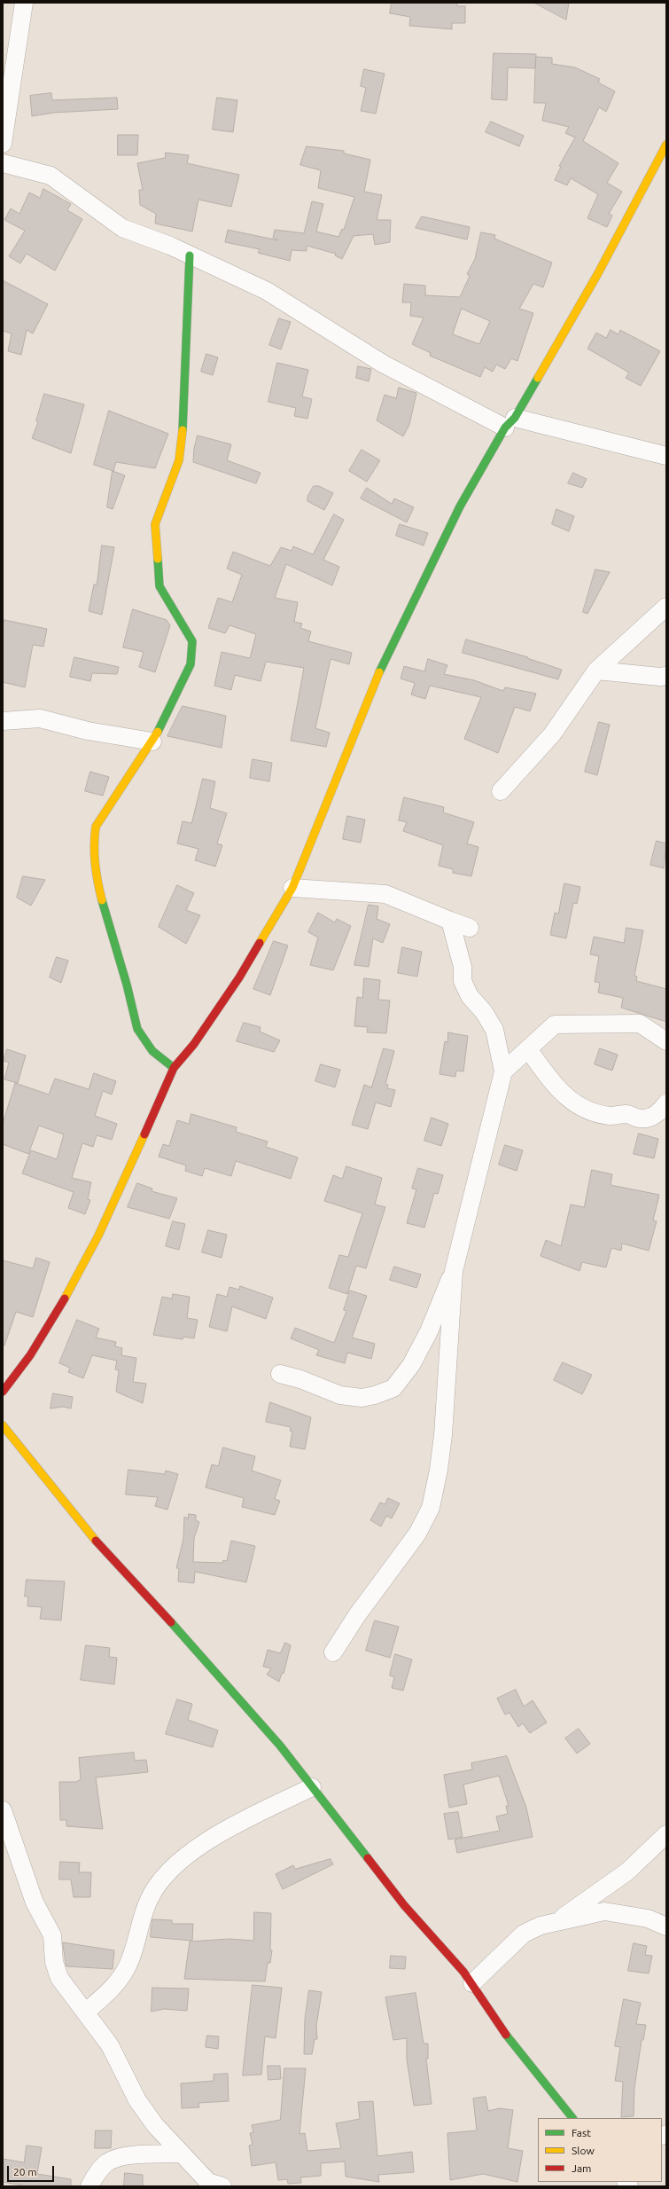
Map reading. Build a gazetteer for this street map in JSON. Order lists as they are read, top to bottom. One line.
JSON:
{"legend":["Fast","Slow","Jam"],"scale_bar":"20 m"}
